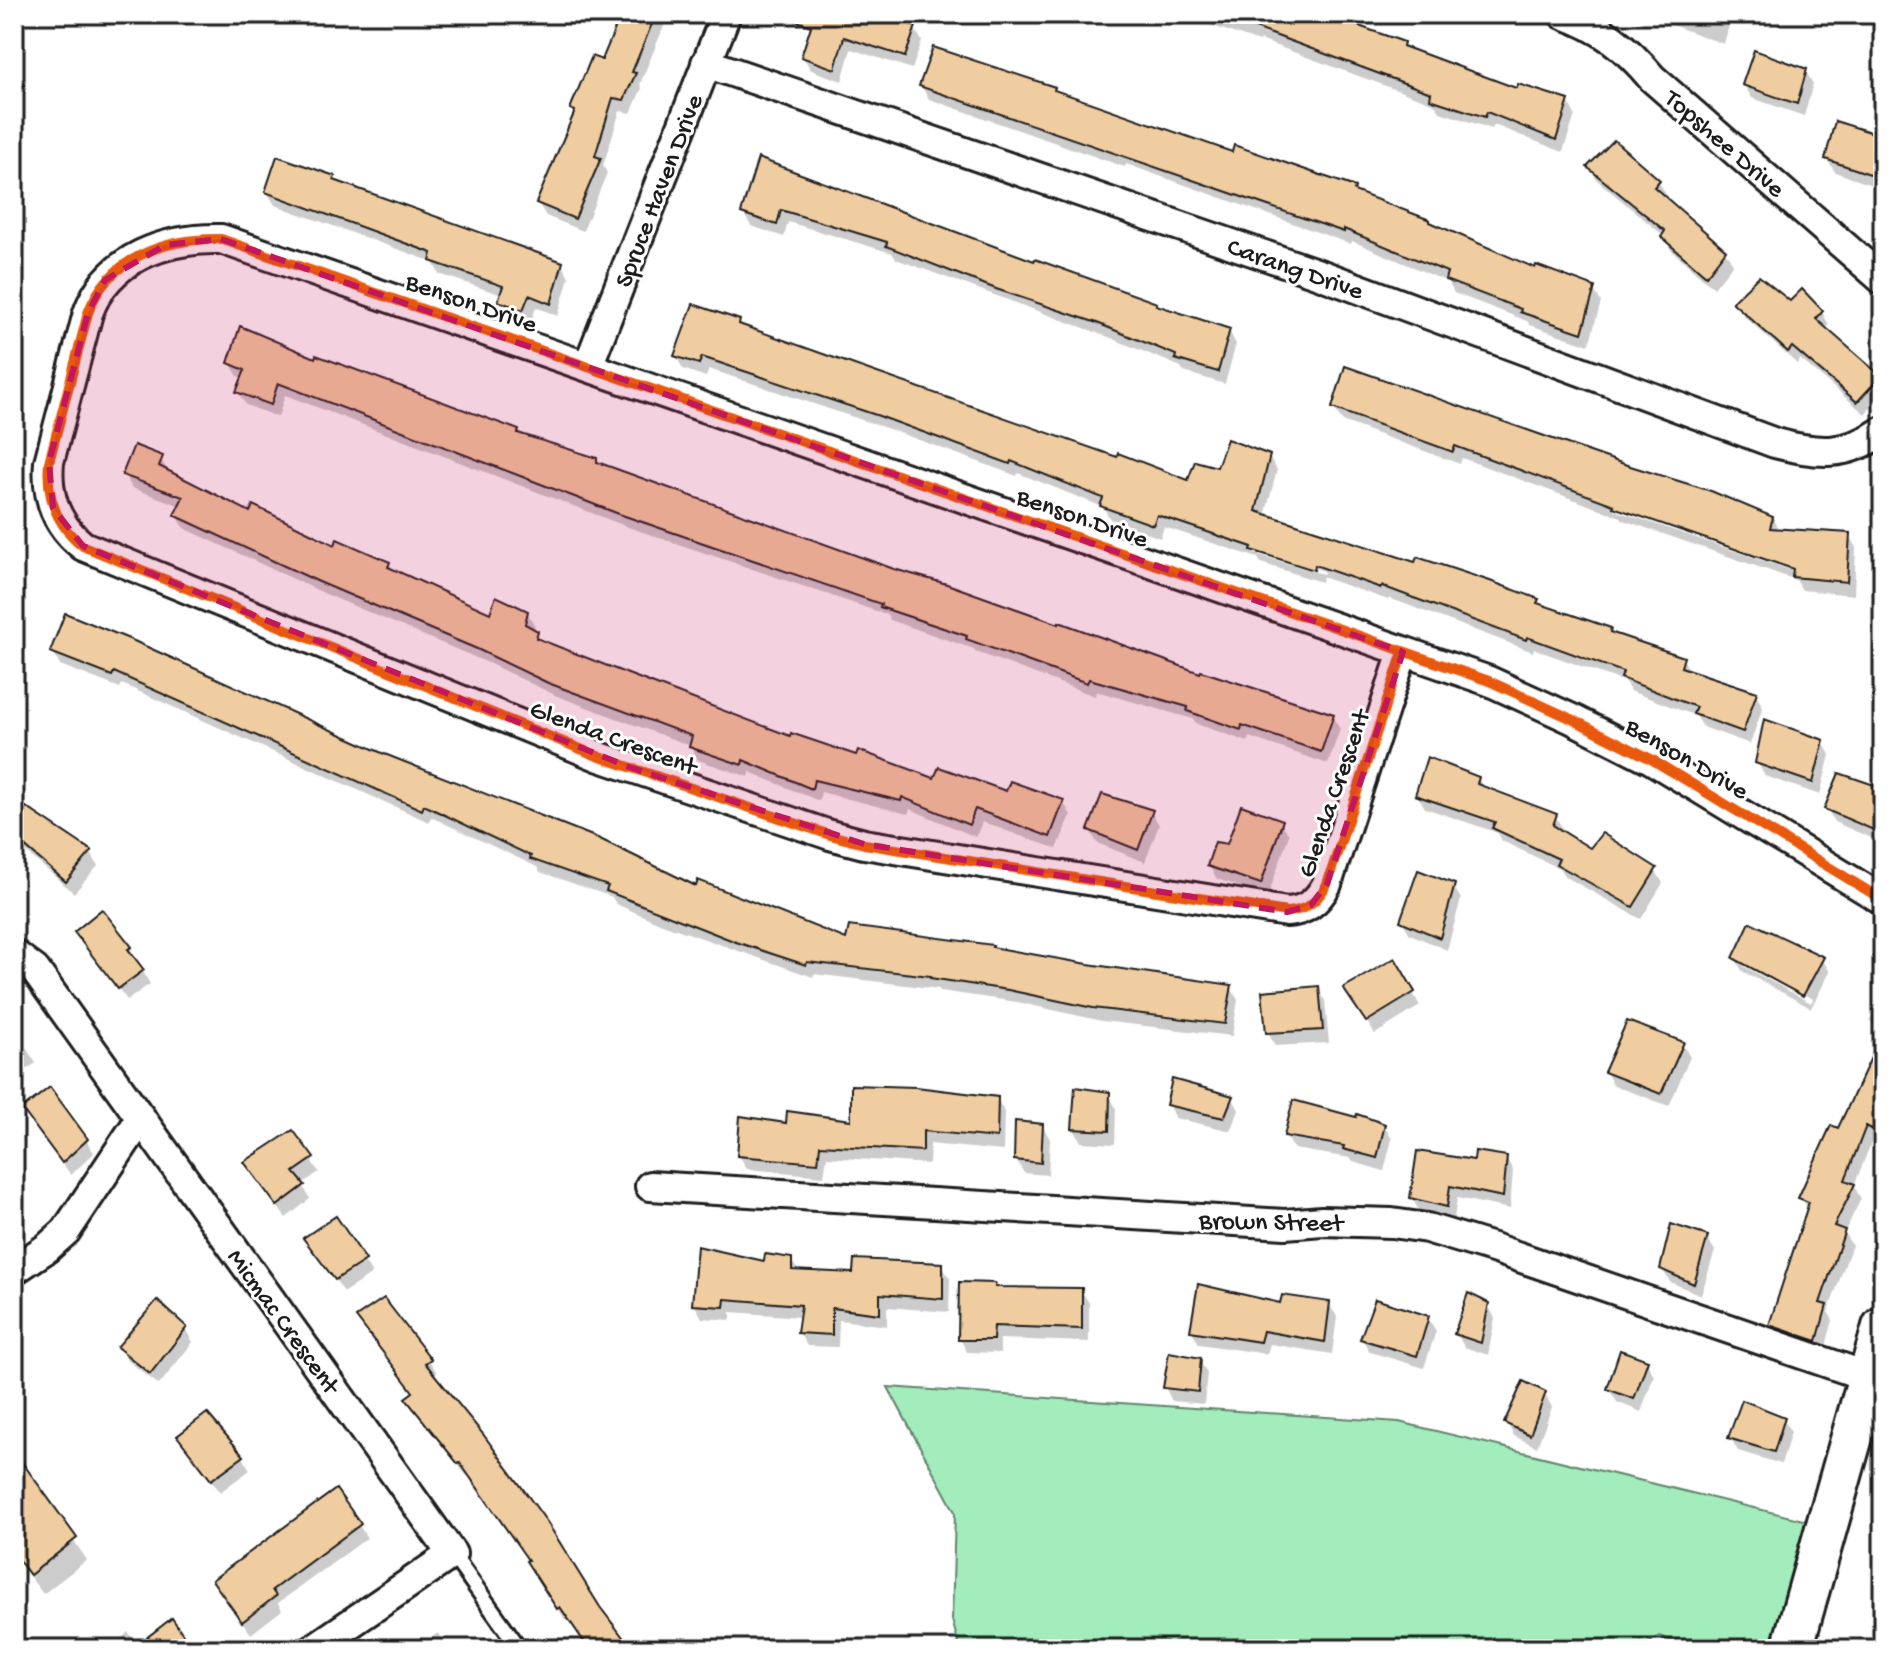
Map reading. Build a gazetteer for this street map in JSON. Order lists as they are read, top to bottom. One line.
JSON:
{"streets":{"street":["Topshee Drive","Spruce Haven Drive","Carang Drive","Benson Drive","Glenda Crescent","Brown Street","Micmac Crescent"]},"crossings":[["Spruce Haven Drive","Carang Drive"],["Spruce Haven Drive","Benson Drive"],["Benson Drive","Glenda Crescent"]]}
